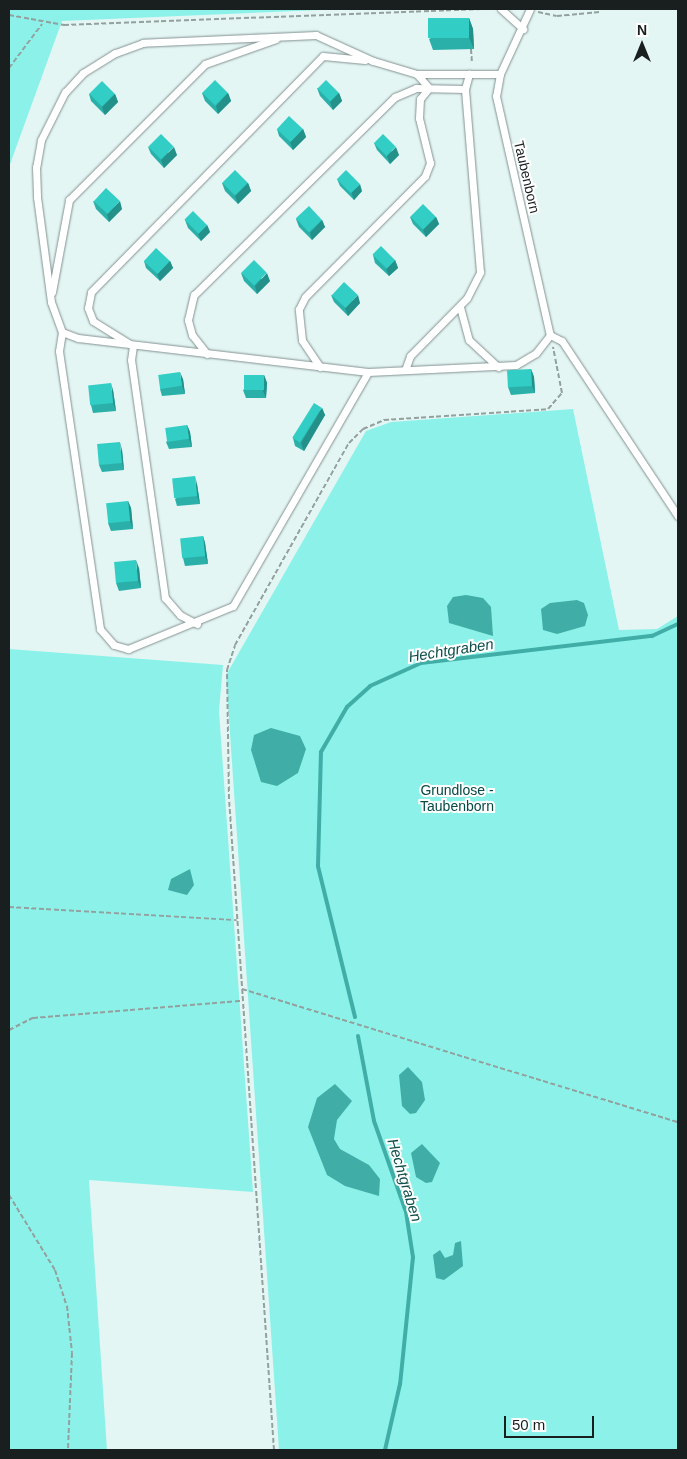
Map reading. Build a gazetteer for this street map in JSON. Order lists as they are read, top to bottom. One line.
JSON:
{"streets":{"lane":["Taubenborn"]},"water":["Hechtgraben"],"parks":["Grundlose - Taubenborn"],"scale_bar":"50 m","north":"top"}
